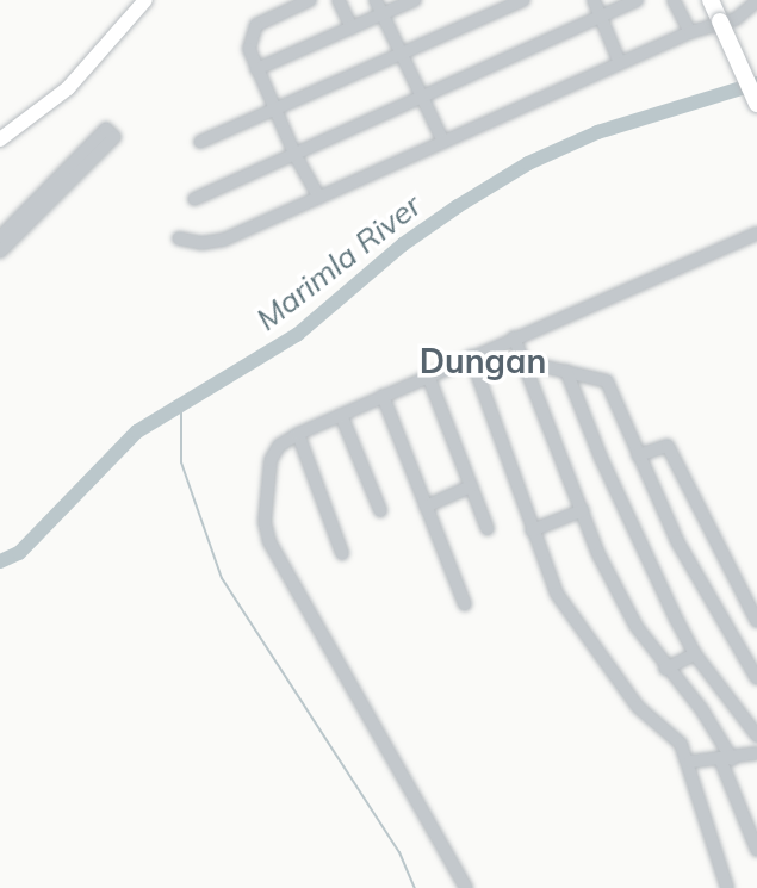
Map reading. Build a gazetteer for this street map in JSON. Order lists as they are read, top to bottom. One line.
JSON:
{"districts":["Dungan"],"water":["Marimla River"]}
